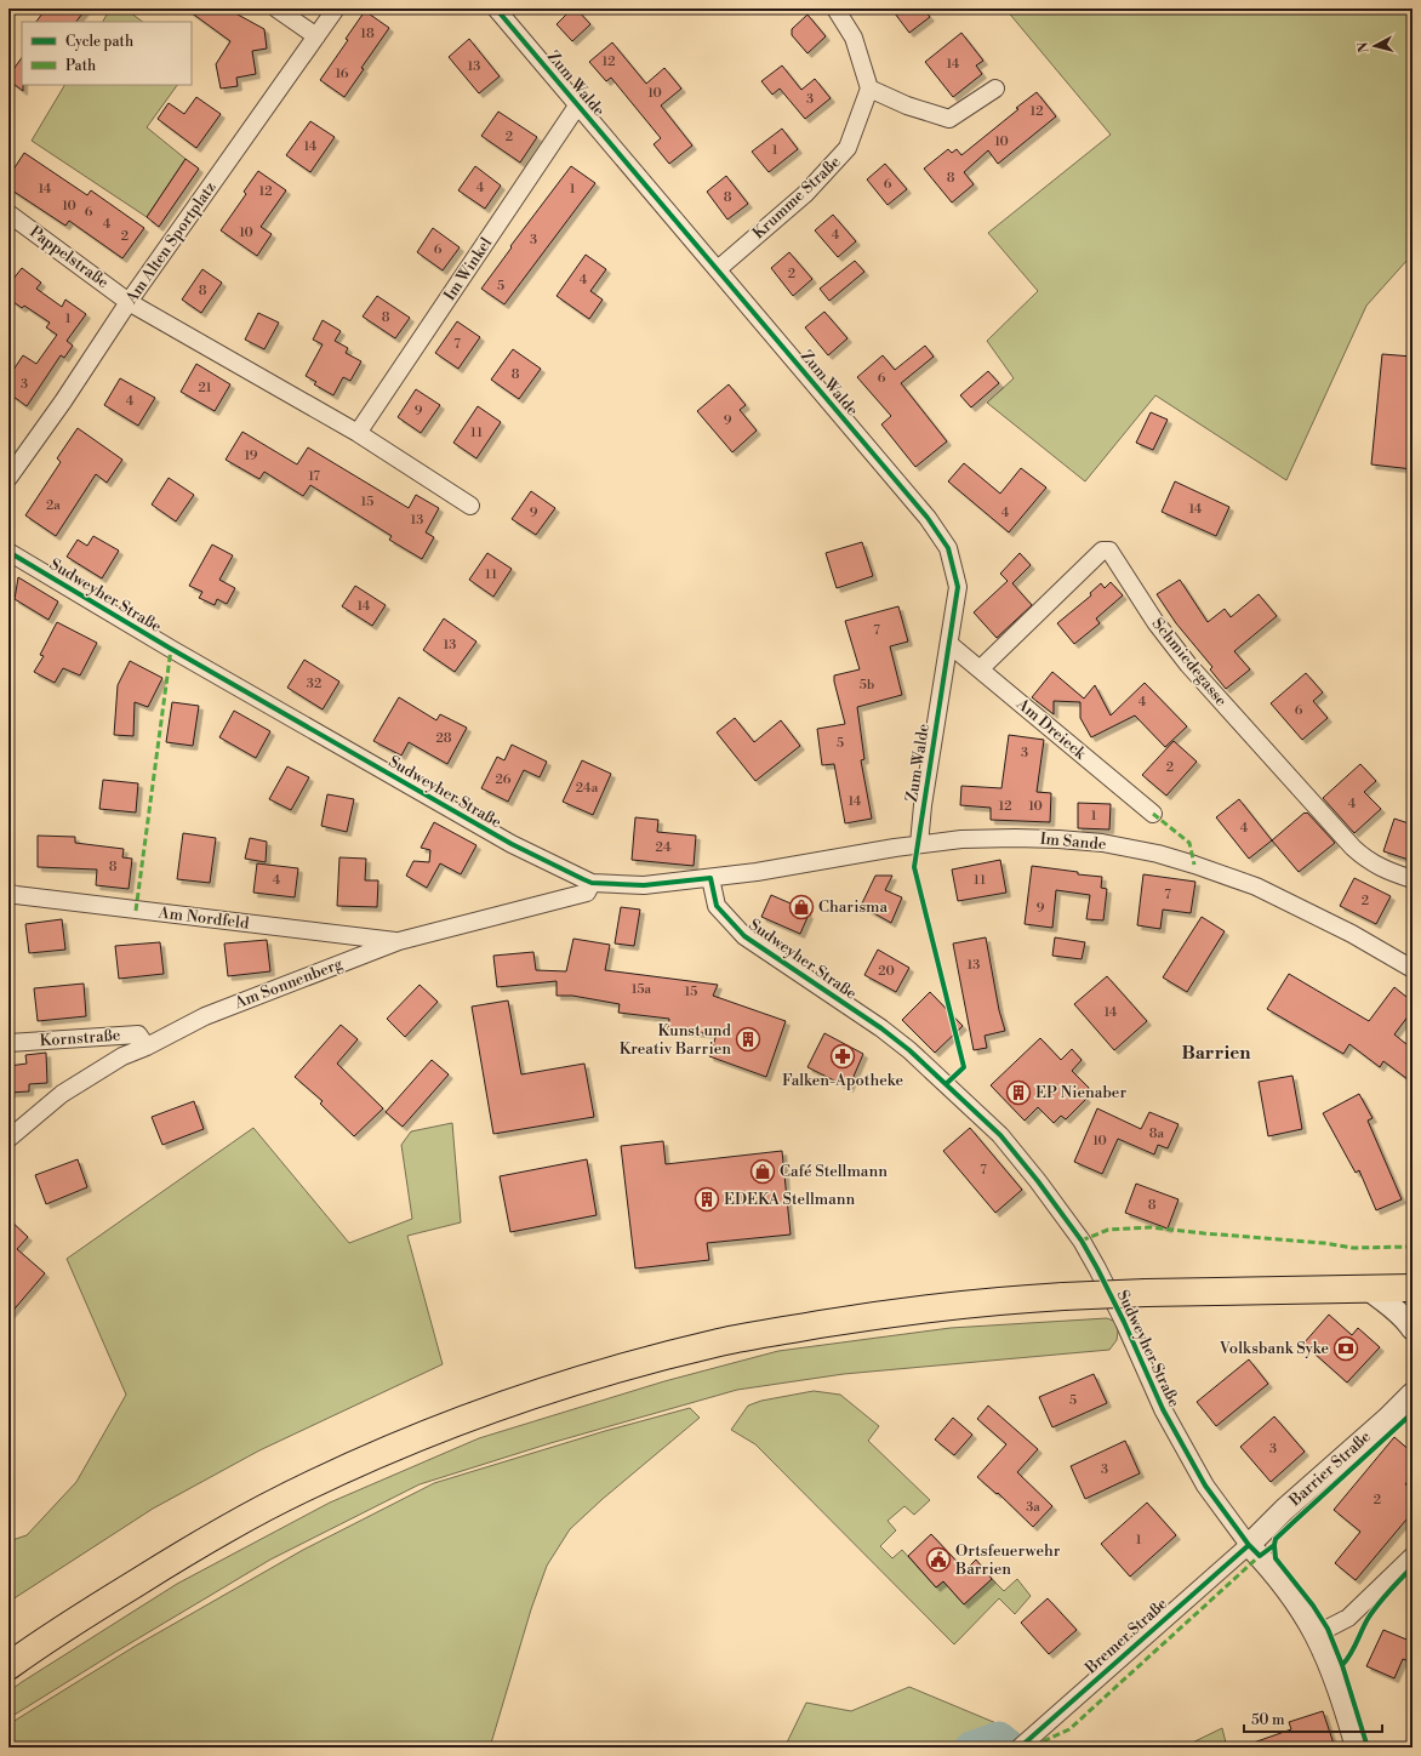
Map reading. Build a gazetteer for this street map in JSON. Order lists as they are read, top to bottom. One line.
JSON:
{"streets":{"street":["Zum Walde","Krumme Straße","Am Alten Sportplatz","Pappelstraße","Im Winkel","Sudweyher Straße","Schmiedegasse","Am Dreieck","Im Sande","Am Nordfeld","Am Sonnenberg","Kornstraße","Barrier Straße","Bremer Straße"]},"crossings":[["Zum Walde","Krumme Straße"],["Zum Walde","Im Winkel"],["Zum Walde","Am Dreieck"],["Zum Walde","Im Sande"],["Am Alten Sportplatz","Pappelstraße"],["Sudweyher Straße","Im Sande"],["Sudweyher Straße","Am Sonnenberg"],["Sudweyher Straße","Barrier Straße"],["Sudweyher Straße","Bremer Straße"],["Schmiedegasse","Am Dreieck"],["Am Nordfeld","Am Sonnenberg"],["Am Sonnenberg","Kornstraße"],["Barrier Straße","Bremer Straße"]],"districts":["Barrien"],"places":{"shop":["Charisma","Café Stellmann"],"building":["Kunst und Kreativ Barrien","EP Nienaber","EDEKA Stellmann"],"pharmacy":["Falken-Apotheke"],"bank":["Volksbank Syke"],"public building":["Ortsfeuerwehr Barrien"]},"house_numbers":["18","12","14","13","16","10","3","12","2","10","14","1","8","6","4","14","1","12","8","10","6","4","10","4","2","3","6","2","4","5","8","8","1","7","8","6","3","21","4","9","9","11","19","17","15","2a","14","9","4","13","11","14","7","13","32","5b","4","6","28","5","3","2","26","24a","14","4","12","10","1","4","24","8","4","11","7","2","9","13","20","15a","15","14","8a","10","7","8","5","3","3","2","3a","1"],"legend":["Cycle path","Path"],"scale_bar":"50 m","north":"left"}
